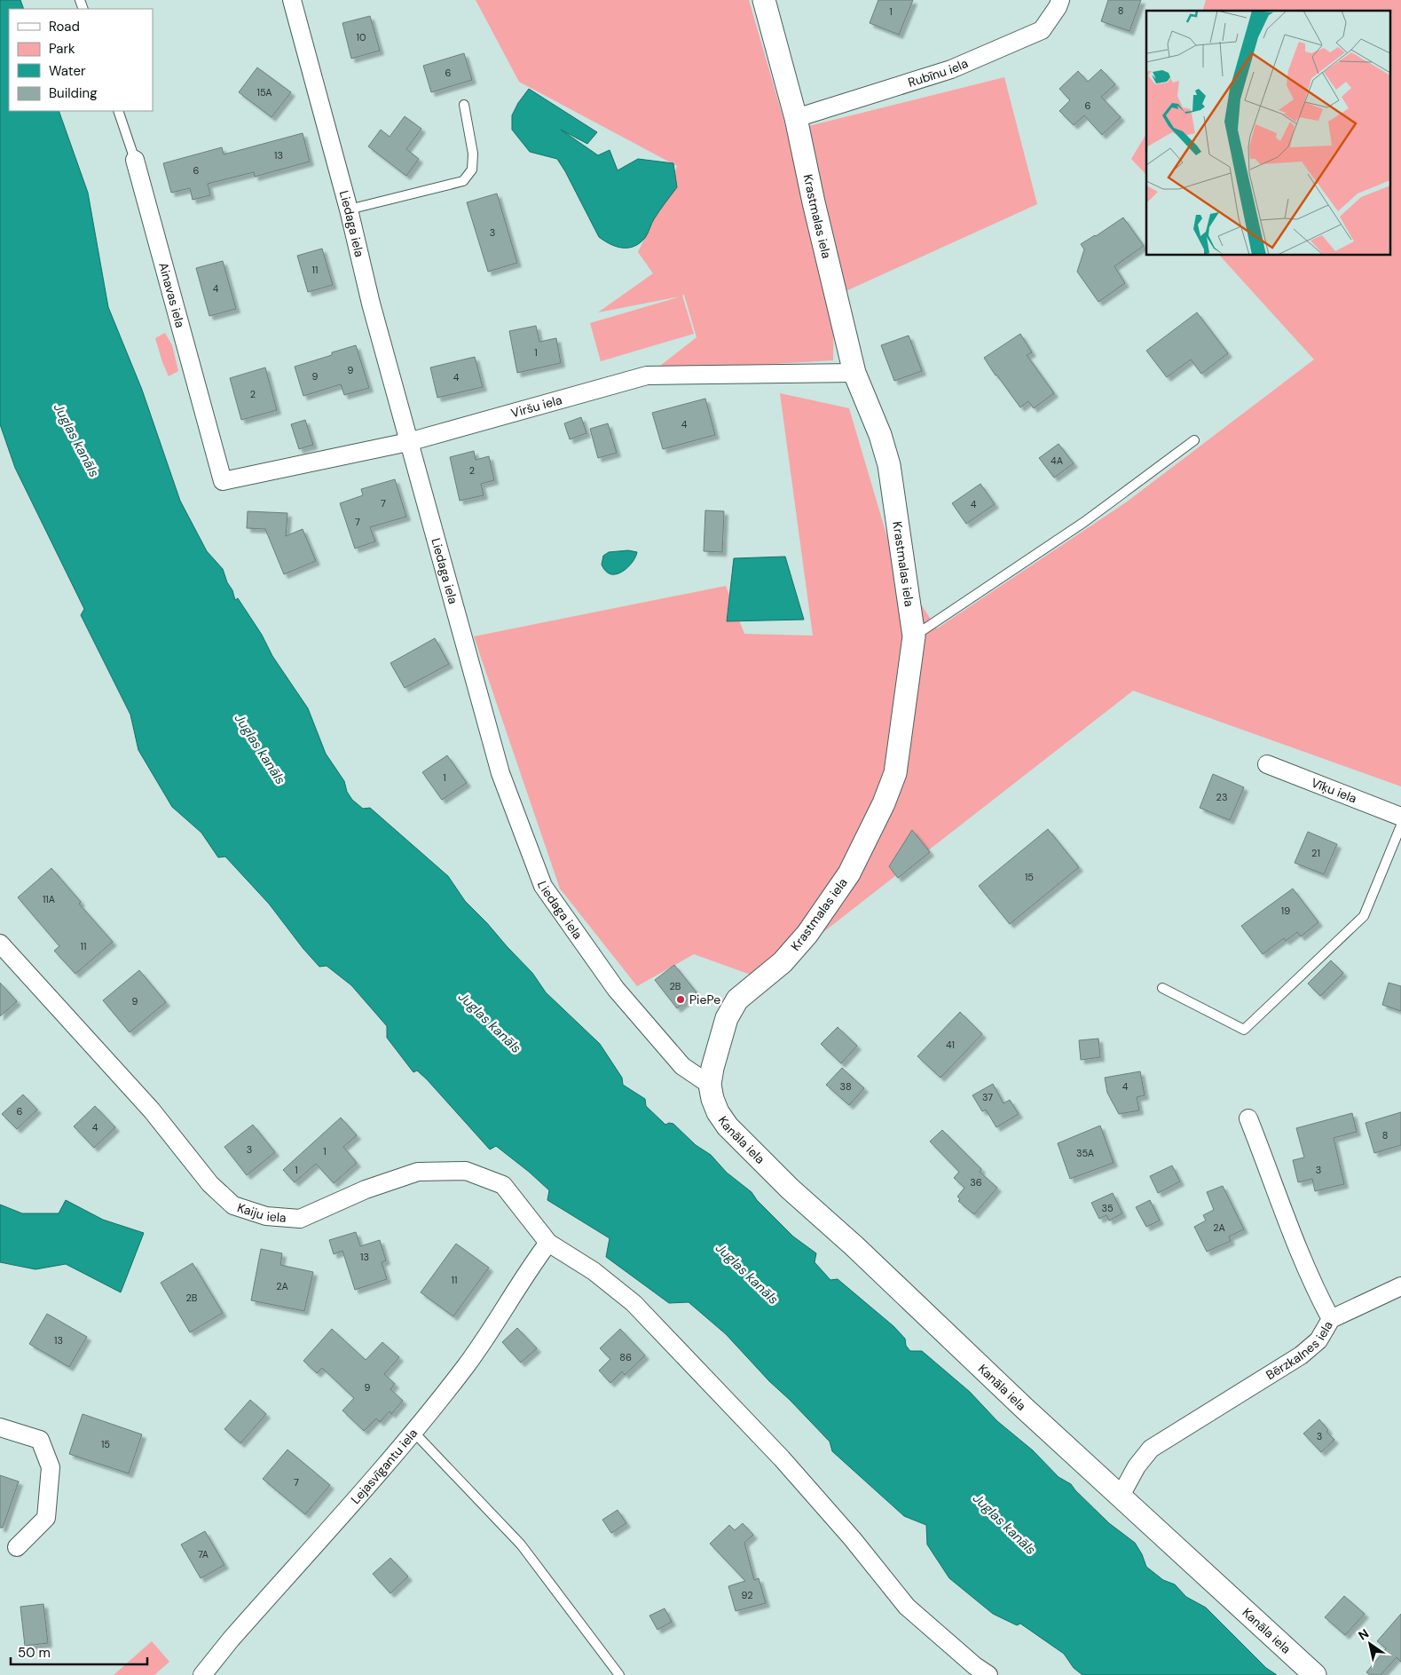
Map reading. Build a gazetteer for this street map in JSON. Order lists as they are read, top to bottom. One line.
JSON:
{"streets":{"street":["Rubīnu iela","Krastmalas iela","Liedaga iela","Ainavas iela","Viršu iela","Vīķu iela","Kanāla iela","Kaiju iela","Bērzkalnes iela","Lejasvīgantu iela"]},"crossings":[["Rubīnu iela","Krastmalas iela"],["Krastmalas iela","Liedaga iela"],["Krastmalas iela","Viršu iela"],["Krastmalas iela","Kanāla iela"],["Liedaga iela","Viršu iela"],["Liedaga iela","Kanāla iela"],["Ainavas iela","Viršu iela"],["Kanāla iela","Bērzkalnes iela"],["Kaiju iela","Lejasvīgantu iela"]],"water":["Juglas kanāls"],"places":["PiePe"],"house_numbers":["8","1","10","6","15A","6","13","6","3","11","4","1","9","9","4","2","4","4A","2","7","4","7","1","23","21","15","11A","19","11","2B","9","41","38","4","37","6","4","8","3","1","35A","1","3","36","35","2A","13","11","2A","2B","13","86","9","3","15","7","7A","92"],"legend":["Road","Park","Water","Building"],"scale_bar":"50 m","north":"top left"}
